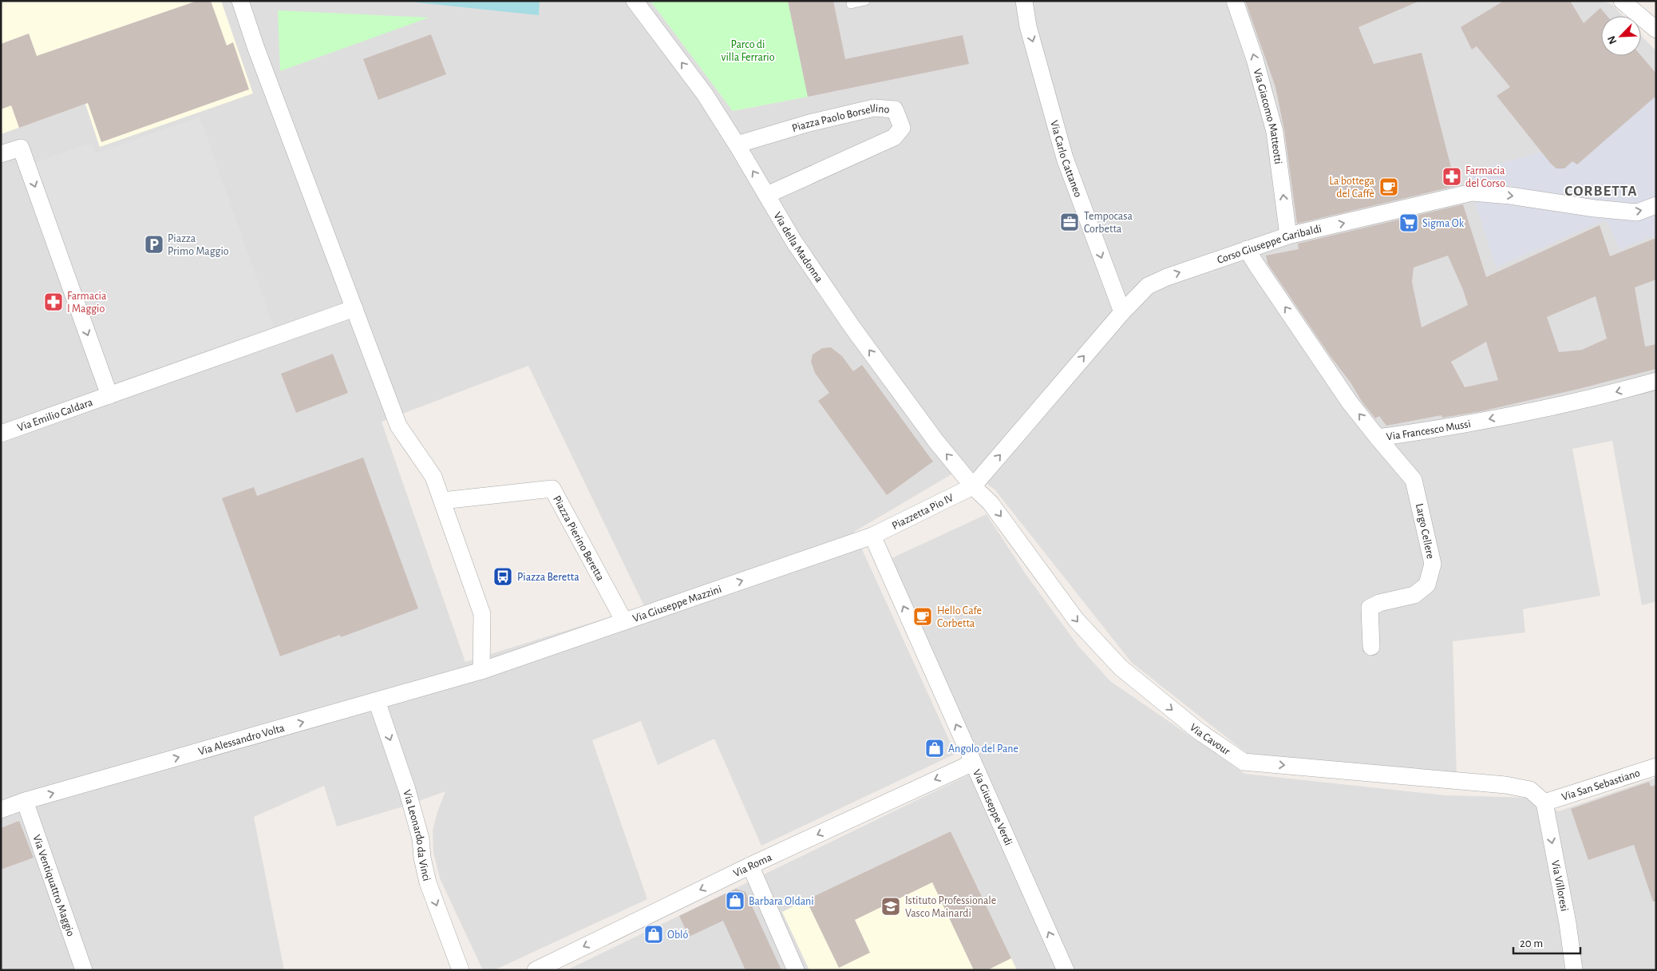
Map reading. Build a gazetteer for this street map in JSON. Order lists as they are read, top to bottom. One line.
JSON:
{"streets":{"street":["Via Giacomo Matteotti","Piazza Paolo Borsellino","Via Carlo Cattaneo","Corso Giuseppe Garibaldi","Via della Madonna","Via Emilio Caldara","Via Francesco Mussi","Piazzetta Pio IV","Largo Cellere","Piazza Pierino Beretta","Via Giuseppe Mazzini","Via Cavour","Via Alessandro Volta","Via San Sebastiano","Via Giuseppe Verdi","Via Leonardo da Vinci","Via Roma","Via Ventiquattro Maggio","Via Villoresi"]},"crossings":[["Via Giacomo Matteotti","Corso Giuseppe Garibaldi"],["Piazza Paolo Borsellino","Via della Madonna"],["Via Carlo Cattaneo","Corso Giuseppe Garibaldi"],["Corso Giuseppe Garibaldi","Via della Madonna"],["Corso Giuseppe Garibaldi","Via Francesco Mussi"],["Corso Giuseppe Garibaldi","Piazzetta Pio IV"],["Corso Giuseppe Garibaldi","Via Cavour"],["Via della Madonna","Piazzetta Pio IV"],["Via della Madonna","Via Cavour"],["Via Francesco Mussi","Largo Cellere"],["Piazzetta Pio IV","Via Giuseppe Mazzini"],["Piazzetta Pio IV","Via Cavour"],["Piazzetta Pio IV","Via Giuseppe Verdi"],["Piazza Pierino Beretta","Via Giuseppe Mazzini"],["Via Giuseppe Mazzini","Via Alessandro Volta"],["Via Giuseppe Mazzini","Via Giuseppe Verdi"],["Via Cavour","Via San Sebastiano"],["Via Cavour","Via Villoresi"],["Via Alessandro Volta","Via Leonardo da Vinci"],["Via Alessandro Volta","Via Ventiquattro Maggio"],["Via San Sebastiano","Via Villoresi"],["Via Giuseppe Verdi","Via Roma"]],"one_way":["Via Giacomo Matteotti","Via Carlo Cattaneo","Corso Giuseppe Garibaldi","Via della Madonna","Via Francesco Mussi","Via Giuseppe Mazzini","Via Cavour","Via Alessandro Volta","Via Giuseppe Verdi","Via Leonardo da Vinci","Via Roma","Via Villoresi"],"districts":["CORBETTA"],"parks":["Parco di villa Ferrario"],"places":{"pharmacy":["Farmacia del Corso","Farmacia I Maggio"],"cafe":["La bottega del Caffè","Hello Cafe Corbetta"],"office":["Tempocasa Corbetta"],"supermarket":["Sigma Ok"],"parking":["Piazza Primo Maggio"],"bus stop":["Piazza Beretta"],"shop":["Angolo del Pane","Barbara Oldani","Obló"],"school or university":["Istituto Professionale Vasco Mainardi"]},"scale_bar":"20 m","north":"bottom left"}
